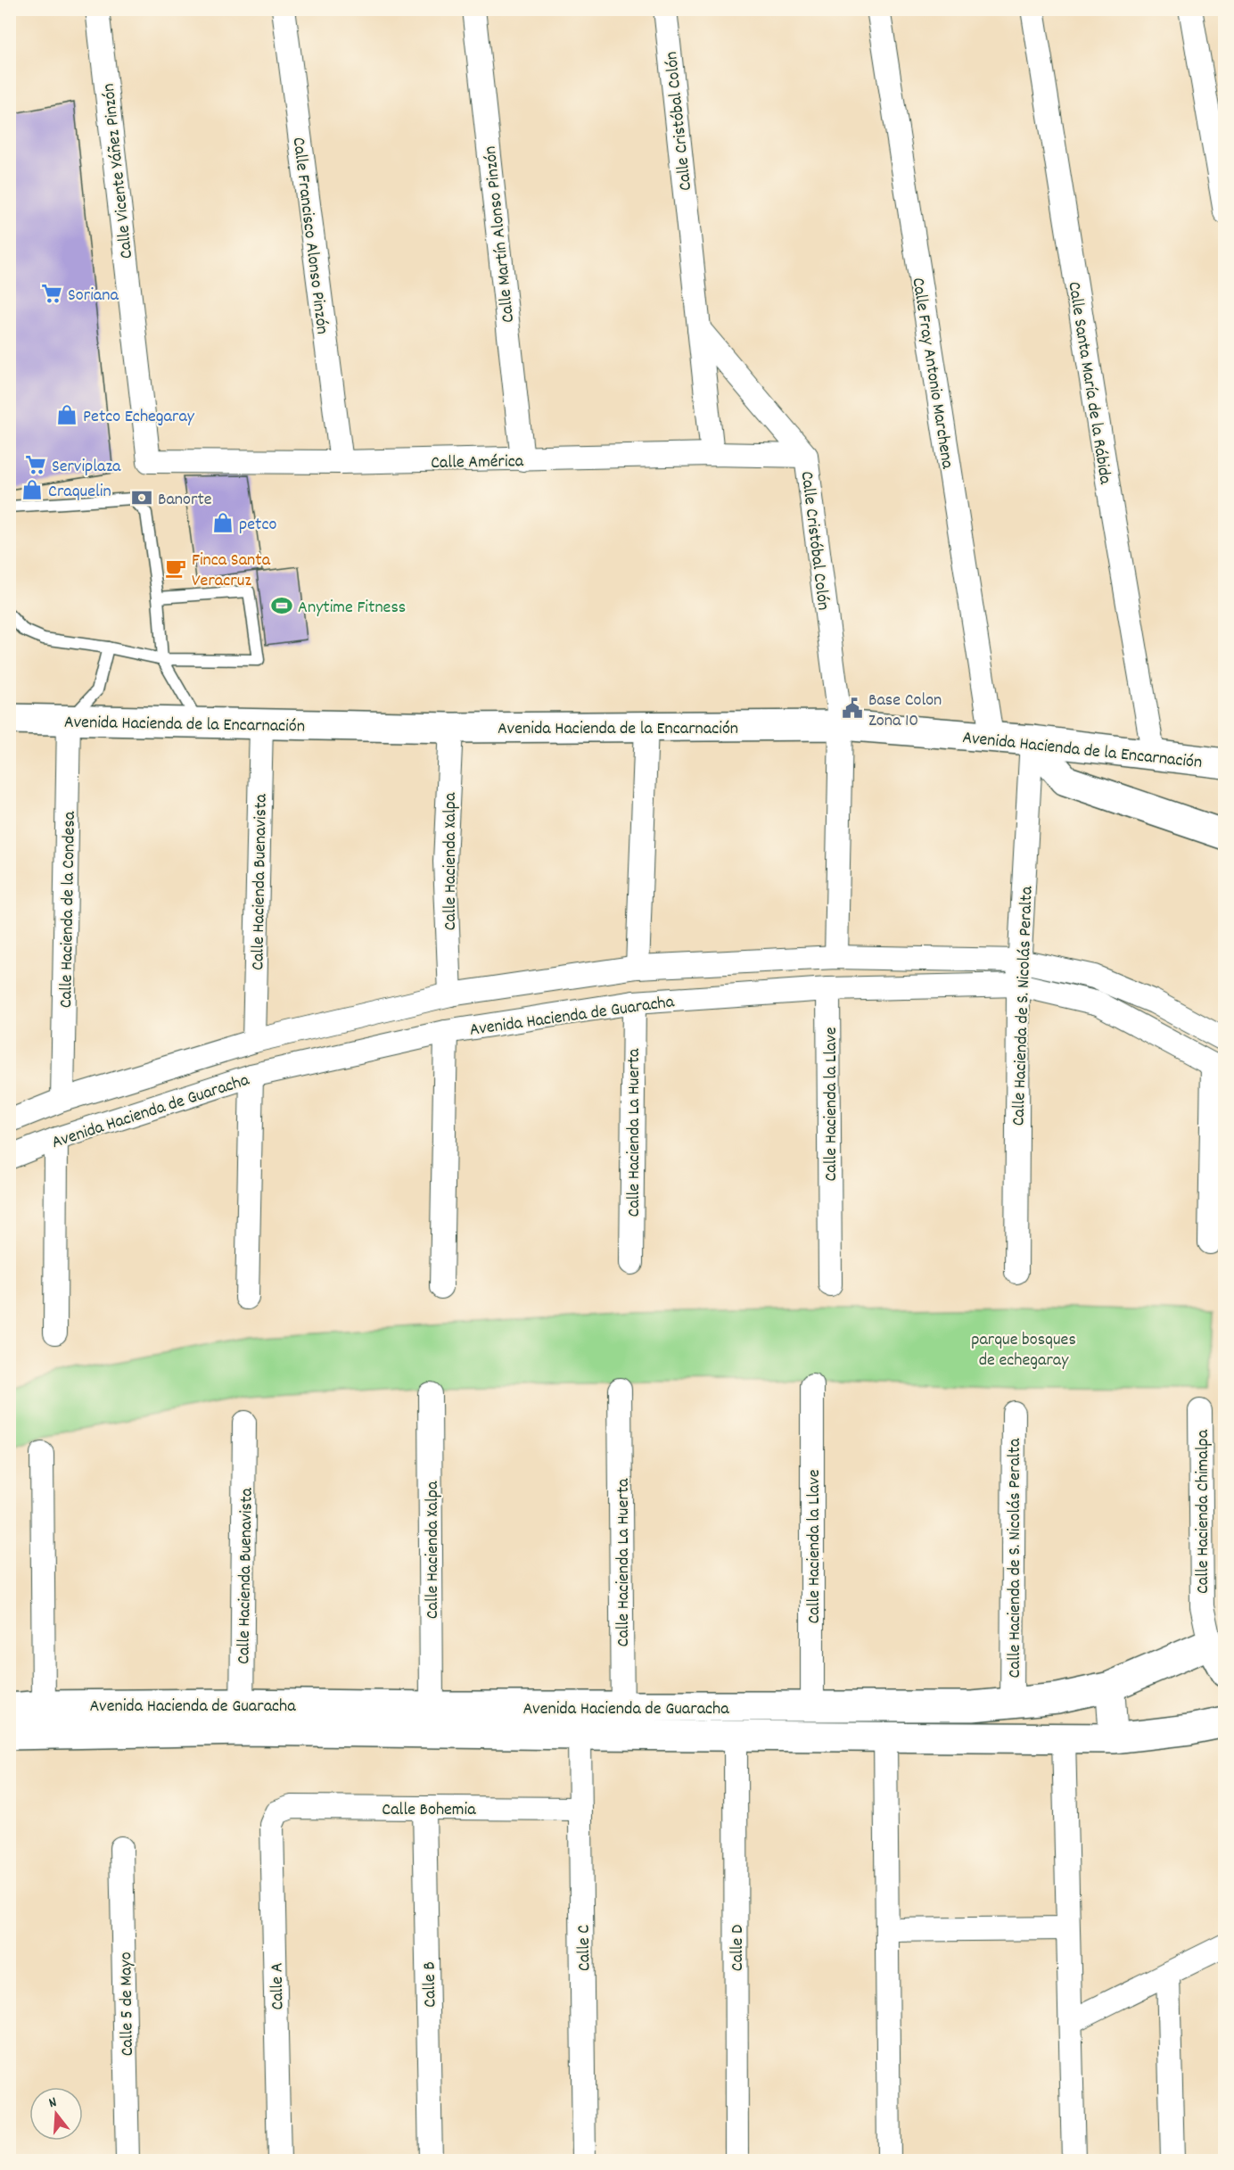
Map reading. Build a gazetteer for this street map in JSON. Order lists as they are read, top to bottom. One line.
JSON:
{"streets":{"main road":["Avenida Hacienda de la Encarnación","Avenida Hacienda de Guaracha","Calle Hacienda Chimalpa"],"street":["Calle Cristóbal Colón","Calle Vicente Yáñez Pinzón","Calle Martín Alonso Pinzón","Calle Francisco Alonso Pinzón","Calle Fray Antonio Marchena","Calle Santa María de la Rábida","Calle América","Calle Hacienda Xalpa","Calle Hacienda Buenavista","Calle Hacienda de la Condesa","Calle Hacienda de S. Nicolás Peralta","Calle Hacienda la Llave","Calle Hacienda La Huerta","Calle Bohemia","Calle C","Calle D","Calle B","Calle A","Calle 5 de Mayo"]},"crossings":[["Calle Cristóbal Colón","Calle América"],["Calle Cristóbal Colón","Avenida Hacienda de la Encarnación"],["Calle Vicente Yáñez Pinzón","Calle América"],["Calle Martín Alonso Pinzón","Calle América"],["Calle Francisco Alonso Pinzón","Calle América"],["Calle Fray Antonio Marchena","Avenida Hacienda de la Encarnación"],["Calle Santa María de la Rábida","Avenida Hacienda de la Encarnación"],["Avenida Hacienda de la Encarnación","Calle Hacienda Xalpa"],["Avenida Hacienda de la Encarnación","Calle Hacienda Buenavista"],["Avenida Hacienda de la Encarnación","Calle Hacienda de la Condesa"],["Avenida Hacienda de la Encarnación","Calle Hacienda de S. Nicolás Peralta"],["Calle Hacienda Xalpa","Avenida Hacienda de Guaracha"],["Calle Hacienda Buenavista","Avenida Hacienda de Guaracha"],["Calle Hacienda de la Condesa","Avenida Hacienda de Guaracha"],["Calle Hacienda de S. Nicolás Peralta","Avenida Hacienda de Guaracha"],["Avenida Hacienda de Guaracha","Calle Hacienda la Llave"],["Avenida Hacienda de Guaracha","Calle Hacienda La Huerta"],["Avenida Hacienda de Guaracha","Calle Hacienda Chimalpa"],["Avenida Hacienda de Guaracha","Calle C"],["Avenida Hacienda de Guaracha","Calle D"],["Calle Bohemia","Calle C"],["Calle Bohemia","Calle B"],["Calle Bohemia","Calle A"]],"parks":["parque bosques de echegaray"],"places":{"supermarket":["Soriana","Serviplaza"],"shop":["Petco Echegaray","Craquelin","petco"],"bank":["Banorte"],"cafe":["Finca Santa Veracruz"],"sports":["Anytime Fitness"],"public building":["Base Colon Zona 10"]},"north":"top"}
